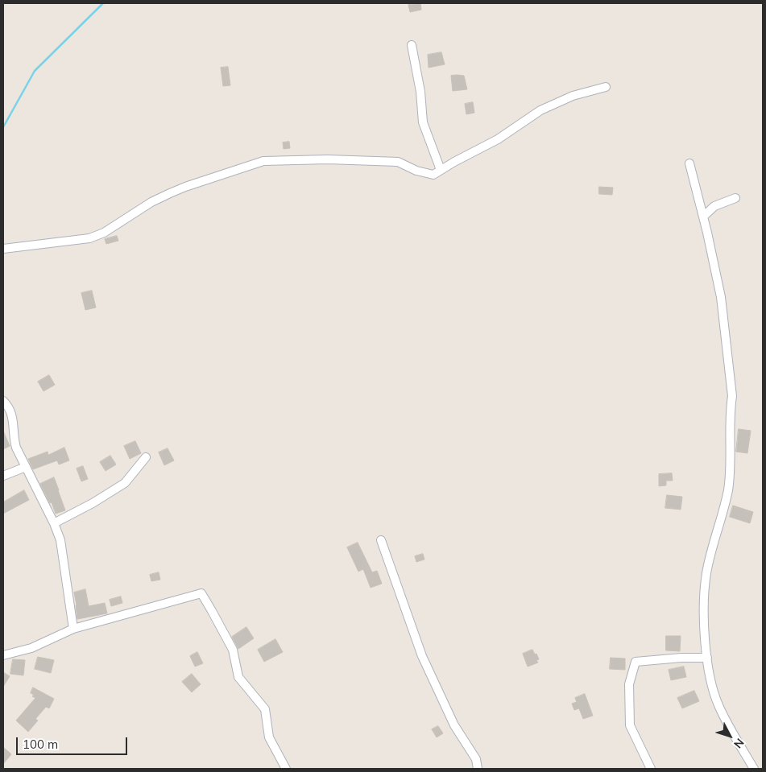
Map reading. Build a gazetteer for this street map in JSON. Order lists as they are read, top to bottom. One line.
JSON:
{"scale_bar":"100 m","north":"bottom right"}
